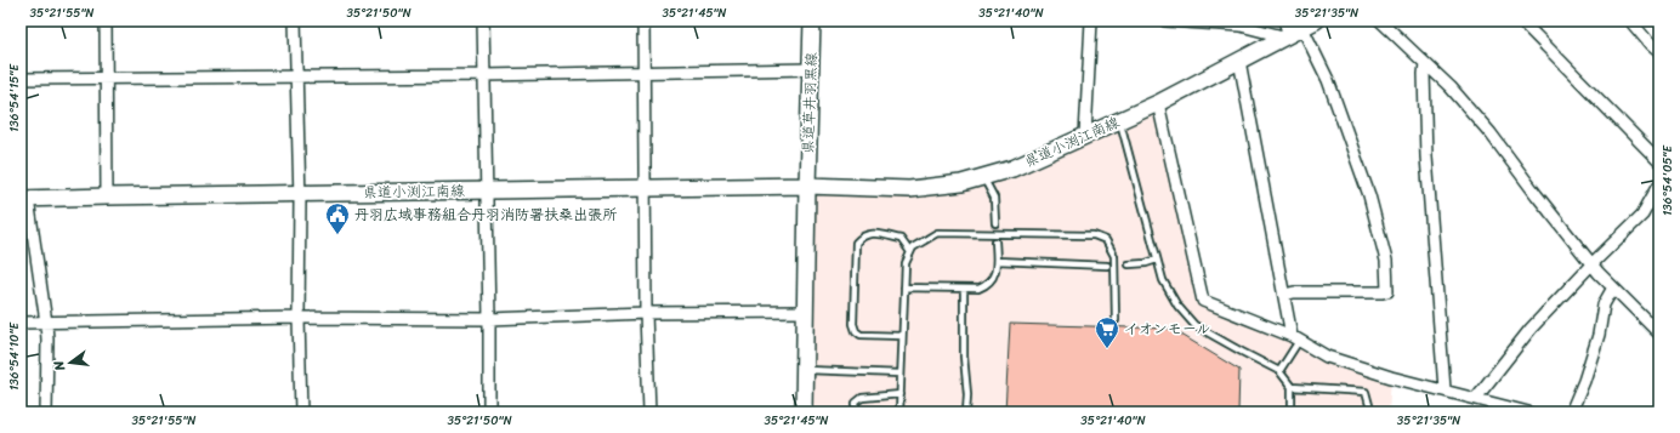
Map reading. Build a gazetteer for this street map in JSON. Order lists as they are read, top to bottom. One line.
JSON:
{"streets":{"main road":["県道草井羽黒線","県道小渕江南線"]},"crossings":[["県道草井羽黒線","県道小渕江南線"]],"places":{"public building":["丹羽広域事務組合丹羽消防署扶桑出張所"],"supermarket":["イオンモール"]},"north":"left","coordinates":["35°21'55\"N","35°21'50\"N","35°21'45\"N","35°21'40\"N","35°21'35\"N","136°54'15\"E","136°54'05\"E","136°54'10\"E"]}
